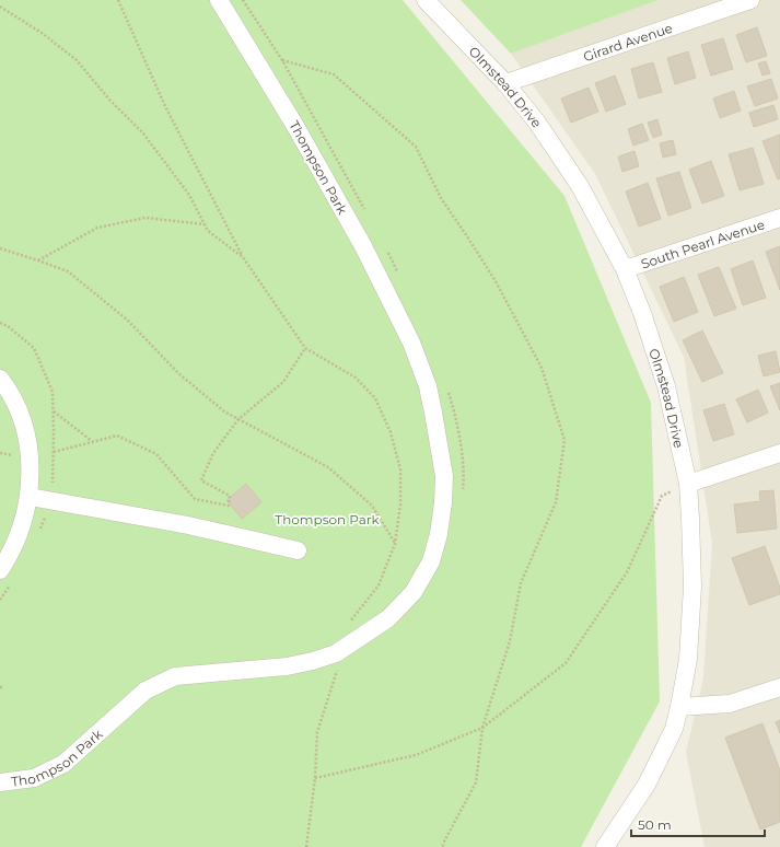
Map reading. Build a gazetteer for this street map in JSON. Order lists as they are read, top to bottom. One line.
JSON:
{"streets":{"street":["Girard Avenue","Olmstead Drive","Thompson Park","South Pearl Avenue"]},"crossings":[["Girard Avenue","Olmstead Drive"],["Olmstead Drive","South Pearl Avenue"]],"parks":["Thompson Park"],"scale_bar":"50 m"}
